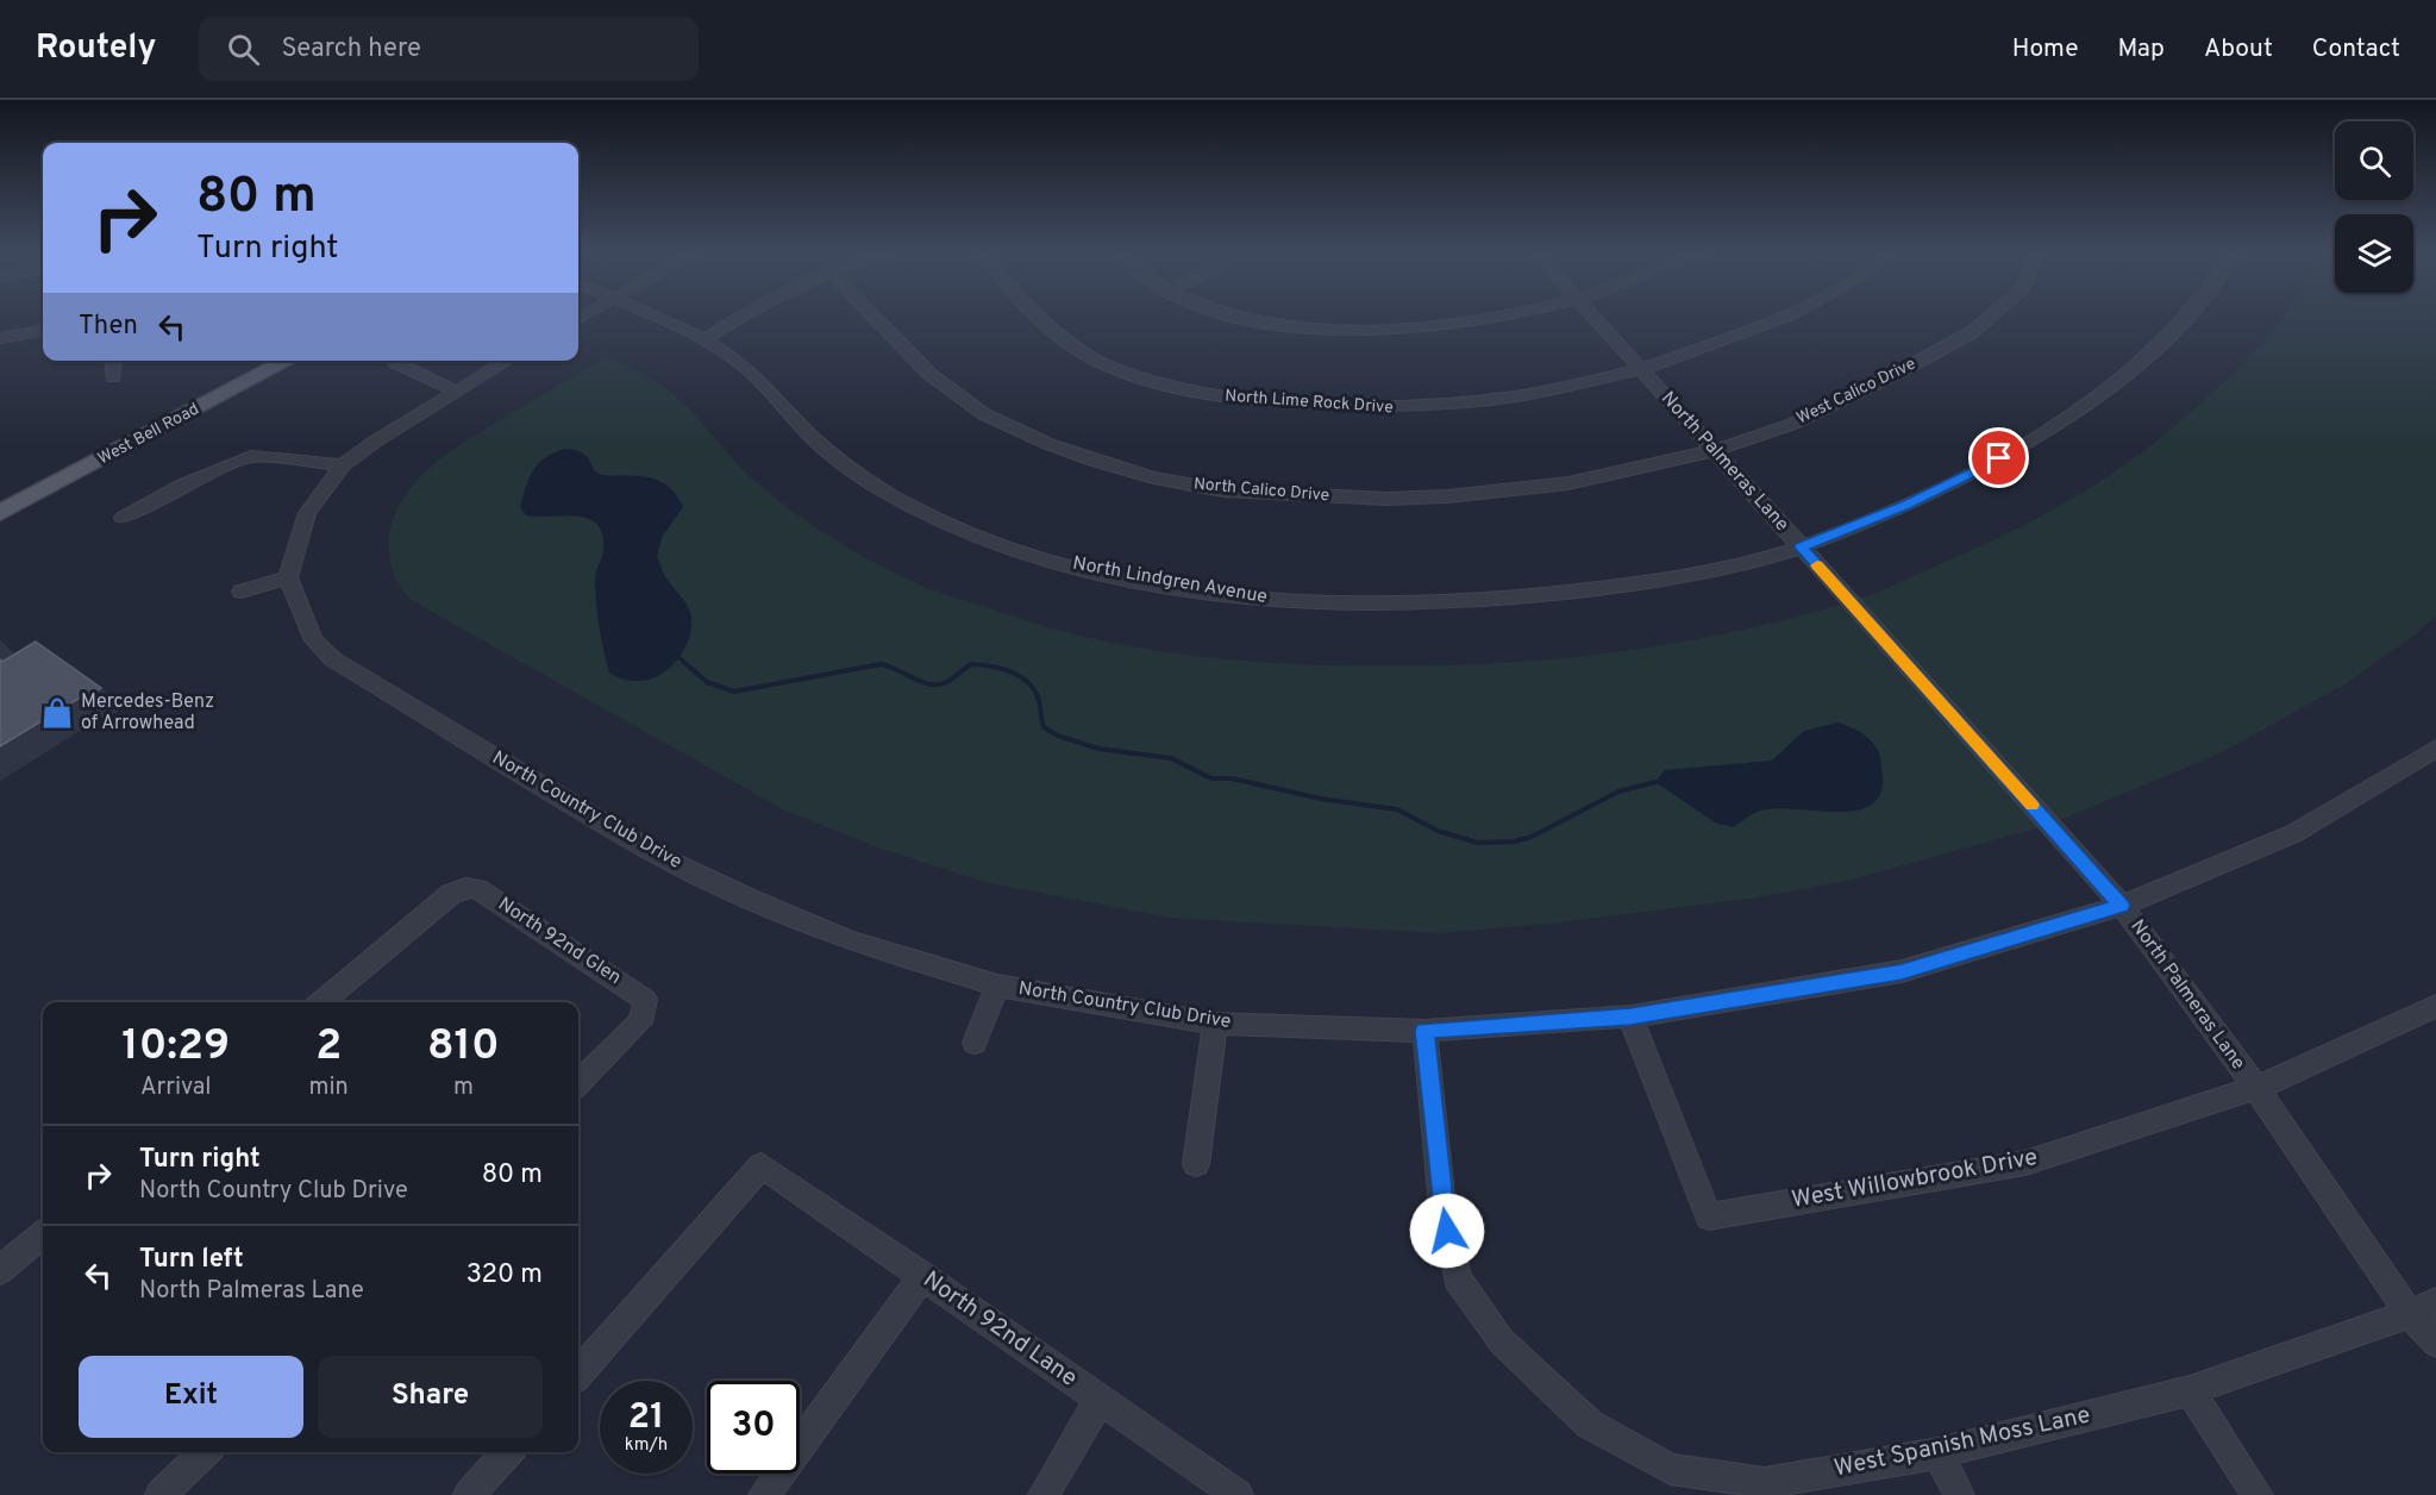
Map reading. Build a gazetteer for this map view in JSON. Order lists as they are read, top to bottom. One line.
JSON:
{"streets":{"main road":["West Bell Road"],"street":["West Calico Drive","North Lime Rock Drive","North Palmeras Lane","North Calico Drive","North Lindgren Avenue","North Country Club Drive","North 92nd Glen","West Willowbrook Drive","North 92nd Lane","West Spanish Moss Lane"]},"crossings":[["West Calico Drive","North Palmeras Lane"],["West Calico Drive","North Calico Drive"],["North Lime Rock Drive","North Palmeras Lane"],["North Palmeras Lane","North Calico Drive"],["North Palmeras Lane","North Lindgren Avenue"],["North Palmeras Lane","North Country Club Drive"],["North Palmeras Lane","West Willowbrook Drive"],["North Palmeras Lane","West Spanish Moss Lane"],["North Country Club Drive","West Willowbrook Drive"],["North Country Club Drive","West Spanish Moss Lane"]],"places":{"shop":["Mercedes-Benz of Arrowhead"]},"page":{"header":"Routely","search":"Search here","nav":["Home","Map","About","Contact"],"turn":["80 m","Turn right"],"then":"Then","eta":["10:29","Arrival","2","min","810","m"],"list":[{"name":"Turn right","note":"North Country Club Drive","value":"80 m"},{"name":"Turn left","note":"North Palmeras Lane","value":"320 m"}],"buttons":["Exit","Share"],"speed":"21 km/h","limit":"30"}}
